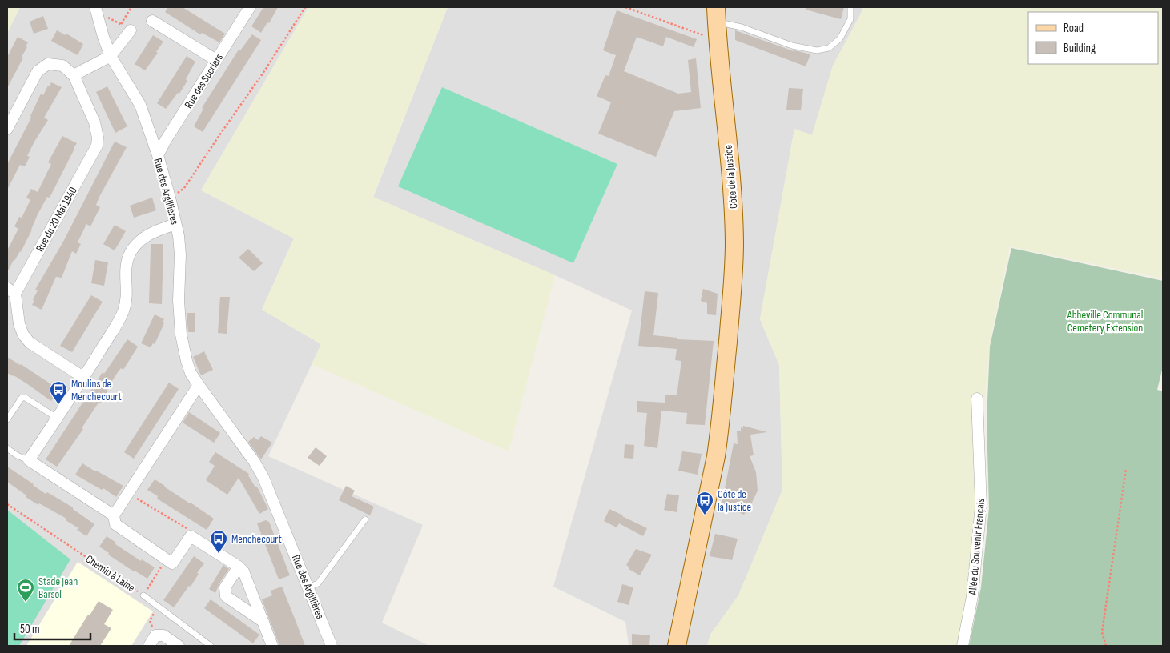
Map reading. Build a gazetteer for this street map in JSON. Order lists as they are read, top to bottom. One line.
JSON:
{"streets":{"main road":["Côte de la Justice"],"street":["Rue des Sucriers","Rue des Argillières","Rue du 20 Mai 1940","Allée du Souvenir Français"],"lane":["Chemin à Laine"]},"crossings":[["Rue des Sucriers","Rue des Argillières"]],"parks":["Abbeville Communal Cemetery Extension"],"places":{"bus stop":["Moulins de Menchecourt","Côte de la Justice","Menchecourt"],"sports":["Stade Jean Barsol"]},"legend":["Road","Building"],"scale_bar":"50 m"}
